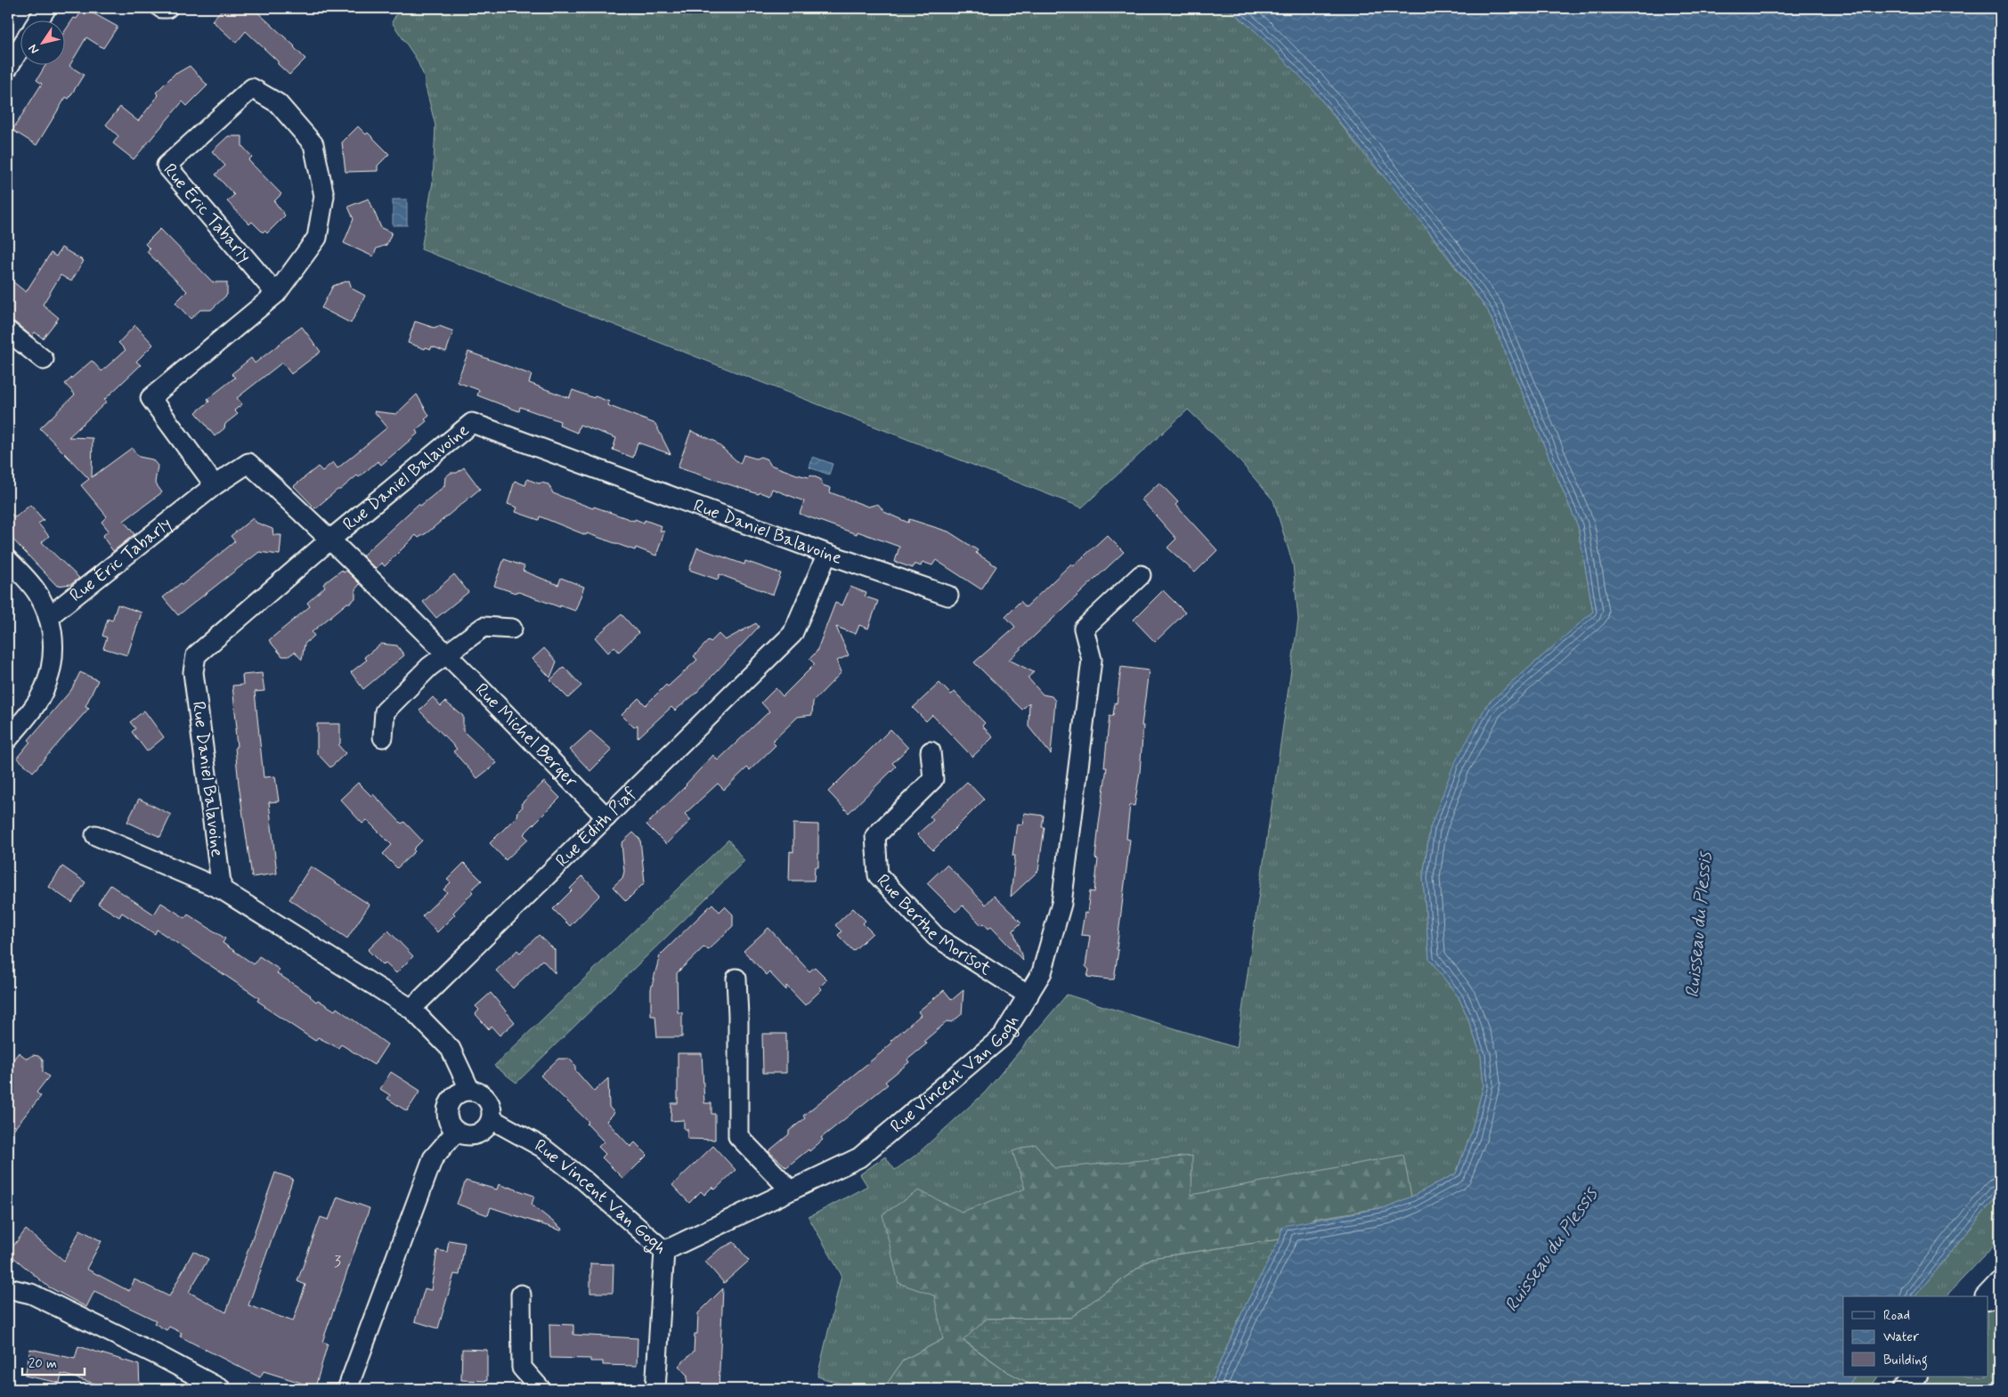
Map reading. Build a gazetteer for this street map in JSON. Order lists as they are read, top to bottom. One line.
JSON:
{"streets":{"street":["Rue Éric Tabarly","Rue Daniel Balavoine","Rue Michel Berger","Rue Édith Piaf","Rue Berthe Morisot","Rue Vincent Van Gogh"]},"crossings":[["Rue Éric Tabarly","Rue Michel Berger"],["Rue Daniel Balavoine","Rue Michel Berger"],["Rue Daniel Balavoine","Rue Édith Piaf"],["Rue Michel Berger","Rue Édith Piaf"],["Rue Berthe Morisot","Rue Vincent Van Gogh"]],"water":["Ruisseau du Plessis"],"house_numbers":["3"],"legend":["Road","Water","Building"],"scale_bar":"20 m","north":"bottom left"}
